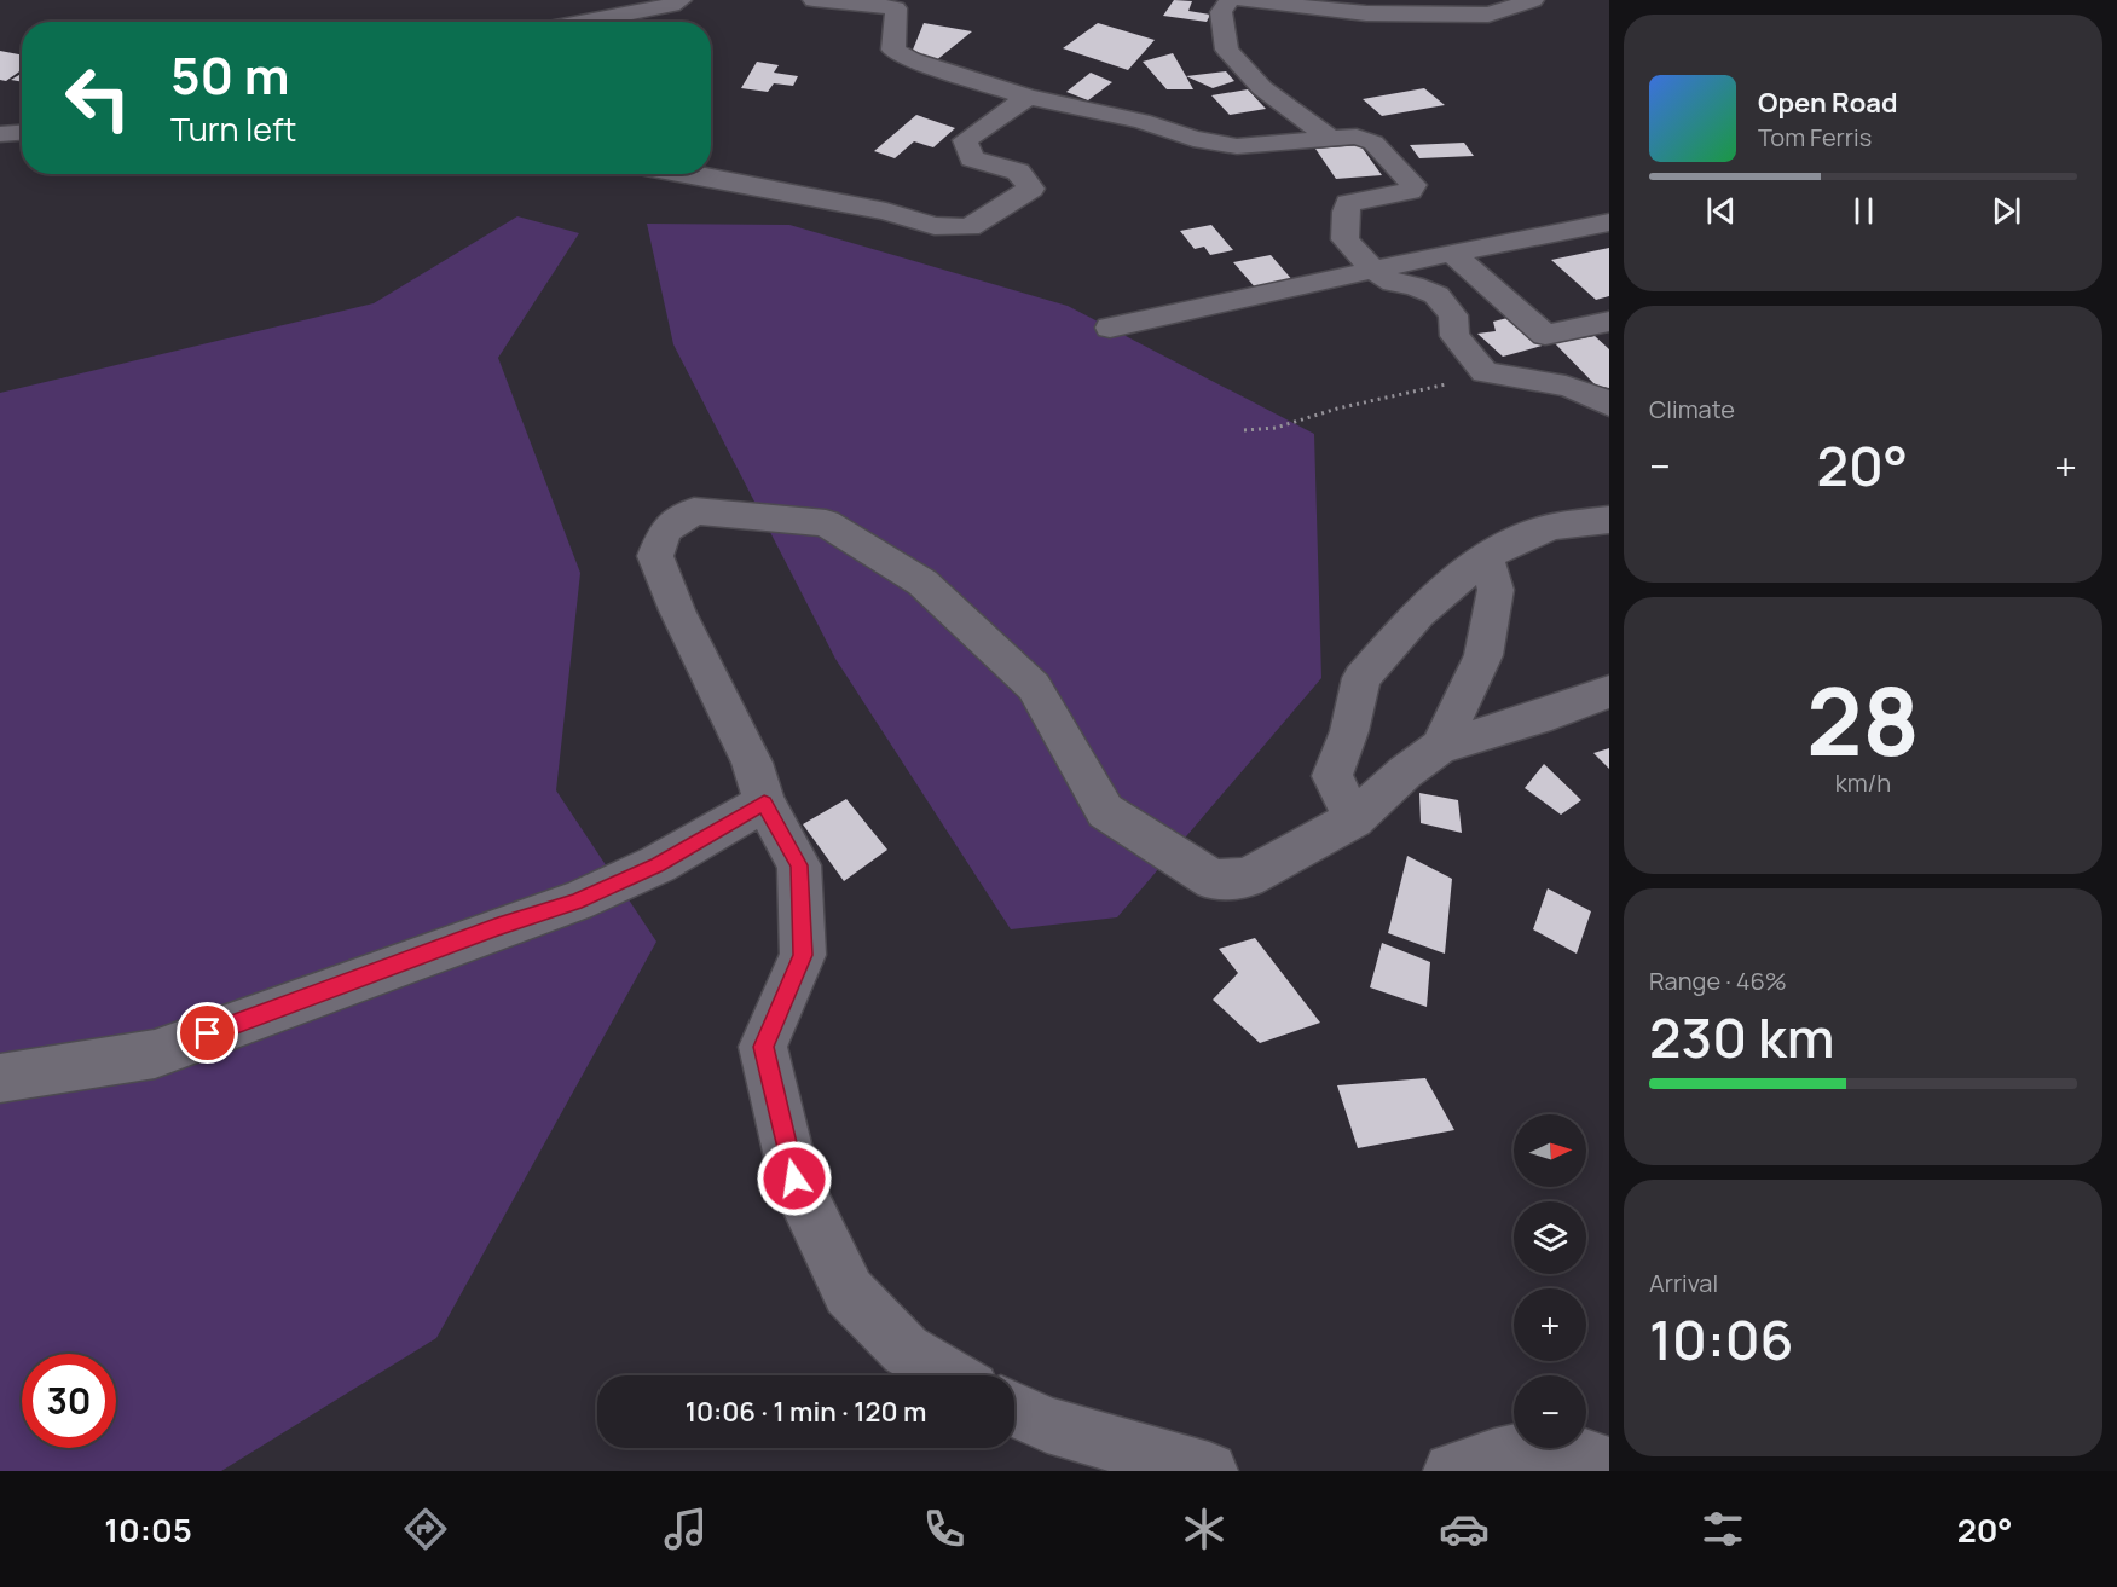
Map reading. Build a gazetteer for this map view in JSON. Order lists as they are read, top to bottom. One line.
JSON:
{"north":"right","page":{"turn":["50 m","Turn left"],"song":["Open Road","Tom Ferris"],"tile":["Climate",["28","km/h"],["Range · 46%","230 km"],["Arrival","10:06"]],"heat":["−","20°","+"],"map_buttons":["+","−"],"limit":"30","trip":"10:06 · 1 min · 120 m","tabs":["10:05","20°"]}}
